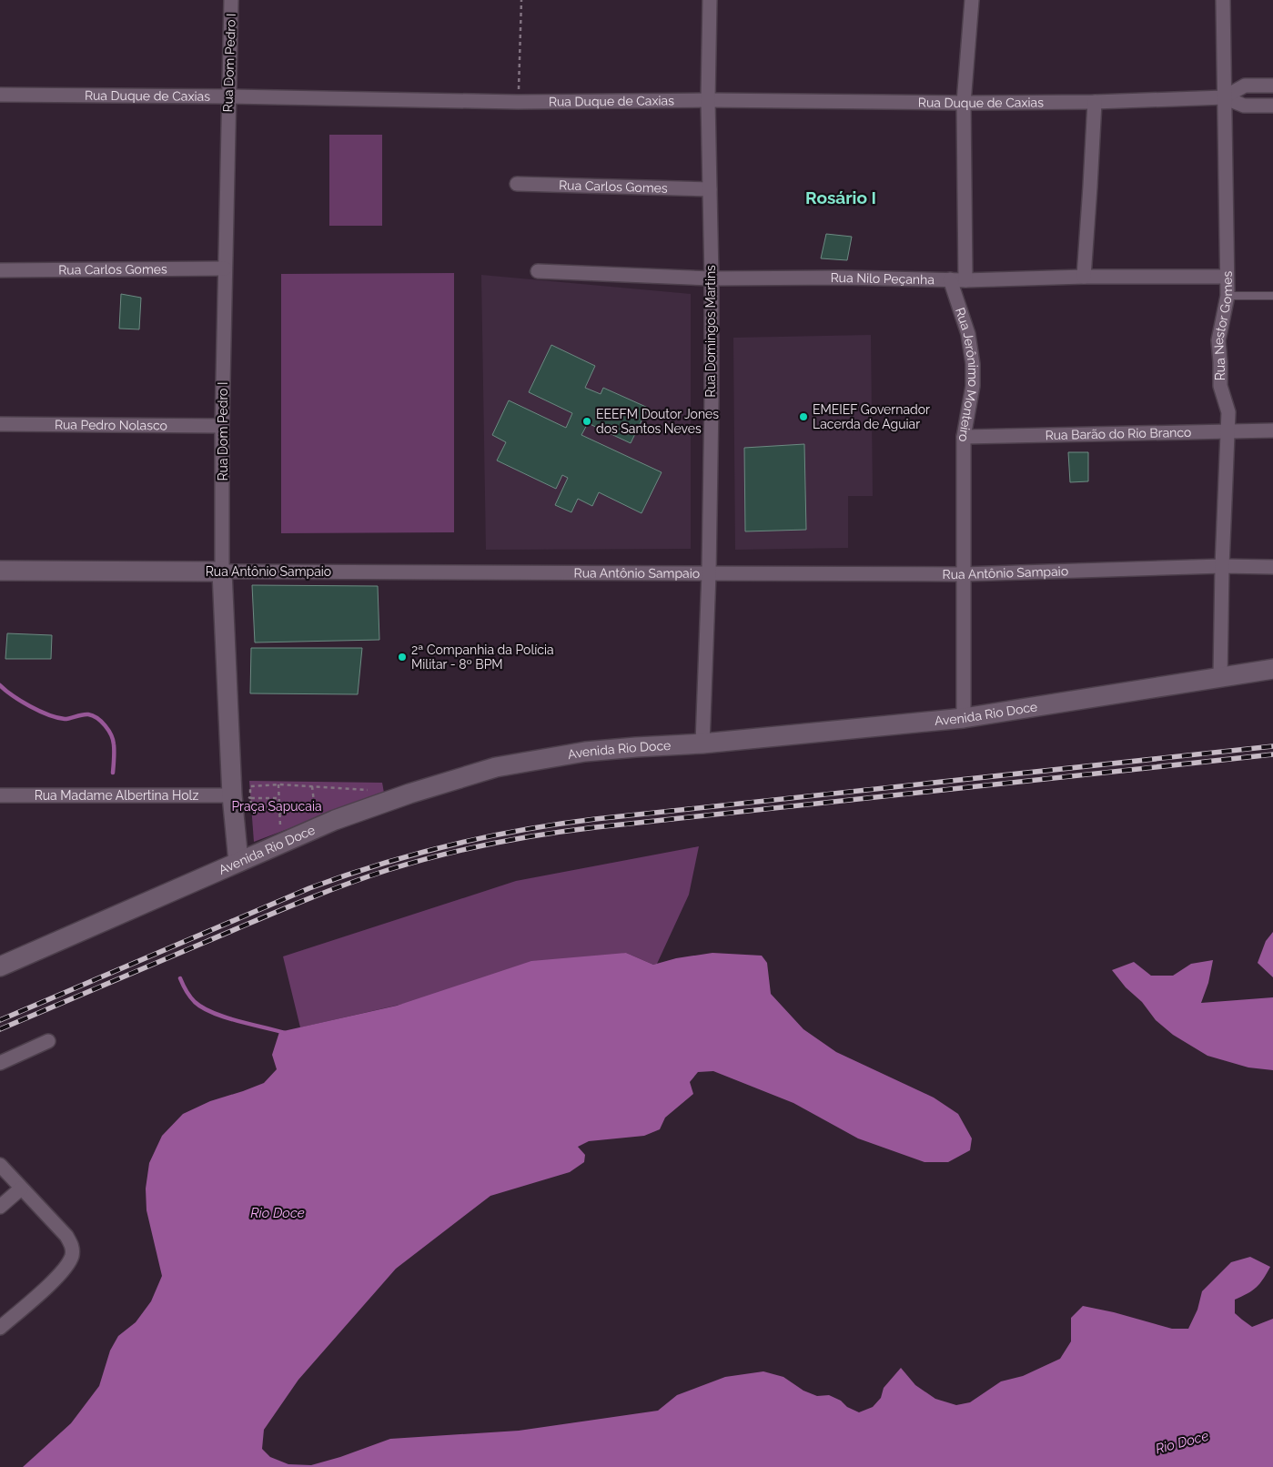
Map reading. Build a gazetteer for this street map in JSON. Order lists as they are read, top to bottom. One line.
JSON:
{"streets":{"street":["Rua Dom Pedro I","Rua Duque de Caxias","Rua Carlos Gomes","Rua Nilo Peçanha","Rua Nestor Gomes","Rua Domingos Martins","Rua Jerônimo Monteiro","Rua Pedro Nolasco","Rua Barão do Rio Branco","Rua Antônio Sampaio","Avenida Rio Doce","Rua Madame Albertina Holz"]},"crossings":[["Rua Dom Pedro I","Rua Duque de Caxias"],["Rua Dom Pedro I","Rua Carlos Gomes"],["Rua Dom Pedro I","Rua Pedro Nolasco"],["Rua Dom Pedro I","Rua Antônio Sampaio"],["Rua Dom Pedro I","Avenida Rio Doce"],["Rua Dom Pedro I","Rua Madame Albertina Holz"],["Rua Duque de Caxias","Rua Nestor Gomes"],["Rua Duque de Caxias","Rua Domingos Martins"],["Rua Carlos Gomes","Rua Domingos Martins"],["Rua Nilo Peçanha","Rua Nestor Gomes"],["Rua Nilo Peçanha","Rua Domingos Martins"],["Rua Nilo Peçanha","Rua Jerônimo Monteiro"],["Rua Nestor Gomes","Rua Barão do Rio Branco"],["Rua Nestor Gomes","Rua Antônio Sampaio"],["Rua Nestor Gomes","Avenida Rio Doce"],["Rua Domingos Martins","Rua Antônio Sampaio"],["Rua Domingos Martins","Avenida Rio Doce"],["Rua Jerônimo Monteiro","Rua Barão do Rio Branco"],["Rua Jerônimo Monteiro","Rua Antônio Sampaio"],["Rua Jerônimo Monteiro","Avenida Rio Doce"]],"districts":["Rosário I"],"water":["Rio Doce"],"parks":["Praça Sapucaia"],"places":["EMEIEF Governador Lacerda de Aguiar","EEEFM Doutor Jones dos Santos Neves","2ª Companhia da Polícia Militar - 8º BPM"]}
